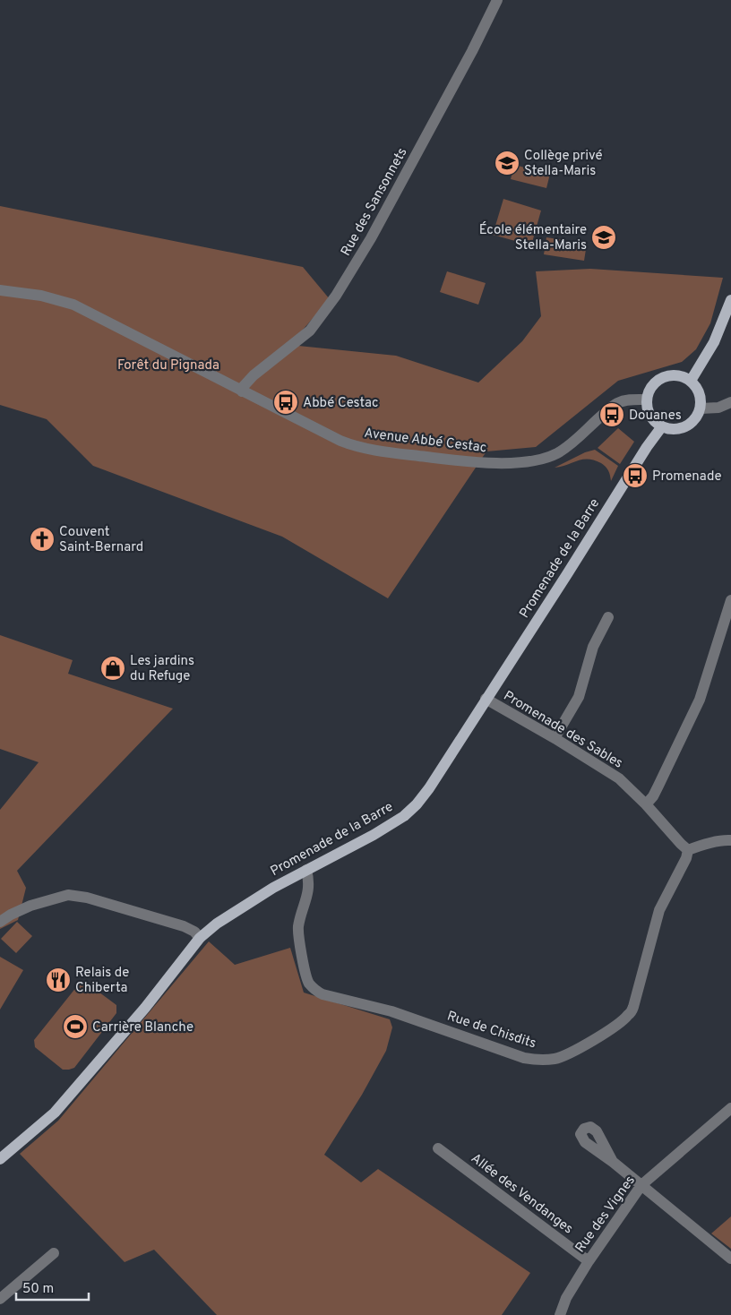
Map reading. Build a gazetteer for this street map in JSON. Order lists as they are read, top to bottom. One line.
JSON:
{"streets":{"main road":["Promenade de la Barre"],"street":["Rue des Sansonnets","Avenue Abbé Cestac","Promenade des Sables","Rue de Chisdits","Allée des Vendanges","Rue des Vignes"]},"crossings":[["Rue des Sansonnets","Avenue Abbé Cestac"],["Avenue Abbé Cestac","Promenade de la Barre"],["Promenade de la Barre","Promenade des Sables"],["Promenade de la Barre","Rue de Chisdits"],["Promenade des Sables","Rue de Chisdits"],["Allée des Vendanges","Rue des Vignes"]],"parks":["Forêt du Pignada"],"places":{"school or university":["Collège privé Stella-Maris","École élémentaire Stella-Maris"],"bus stop":["Abbé Cestac","Douanes","Promenade"],"church":["Couvent Saint-Bernard"],"shop":["Les jardins du Refuge"],"restaurant":["Relais de Chiberta"],"sports":["Carrière Blanche"]},"scale_bar":"50 m"}
